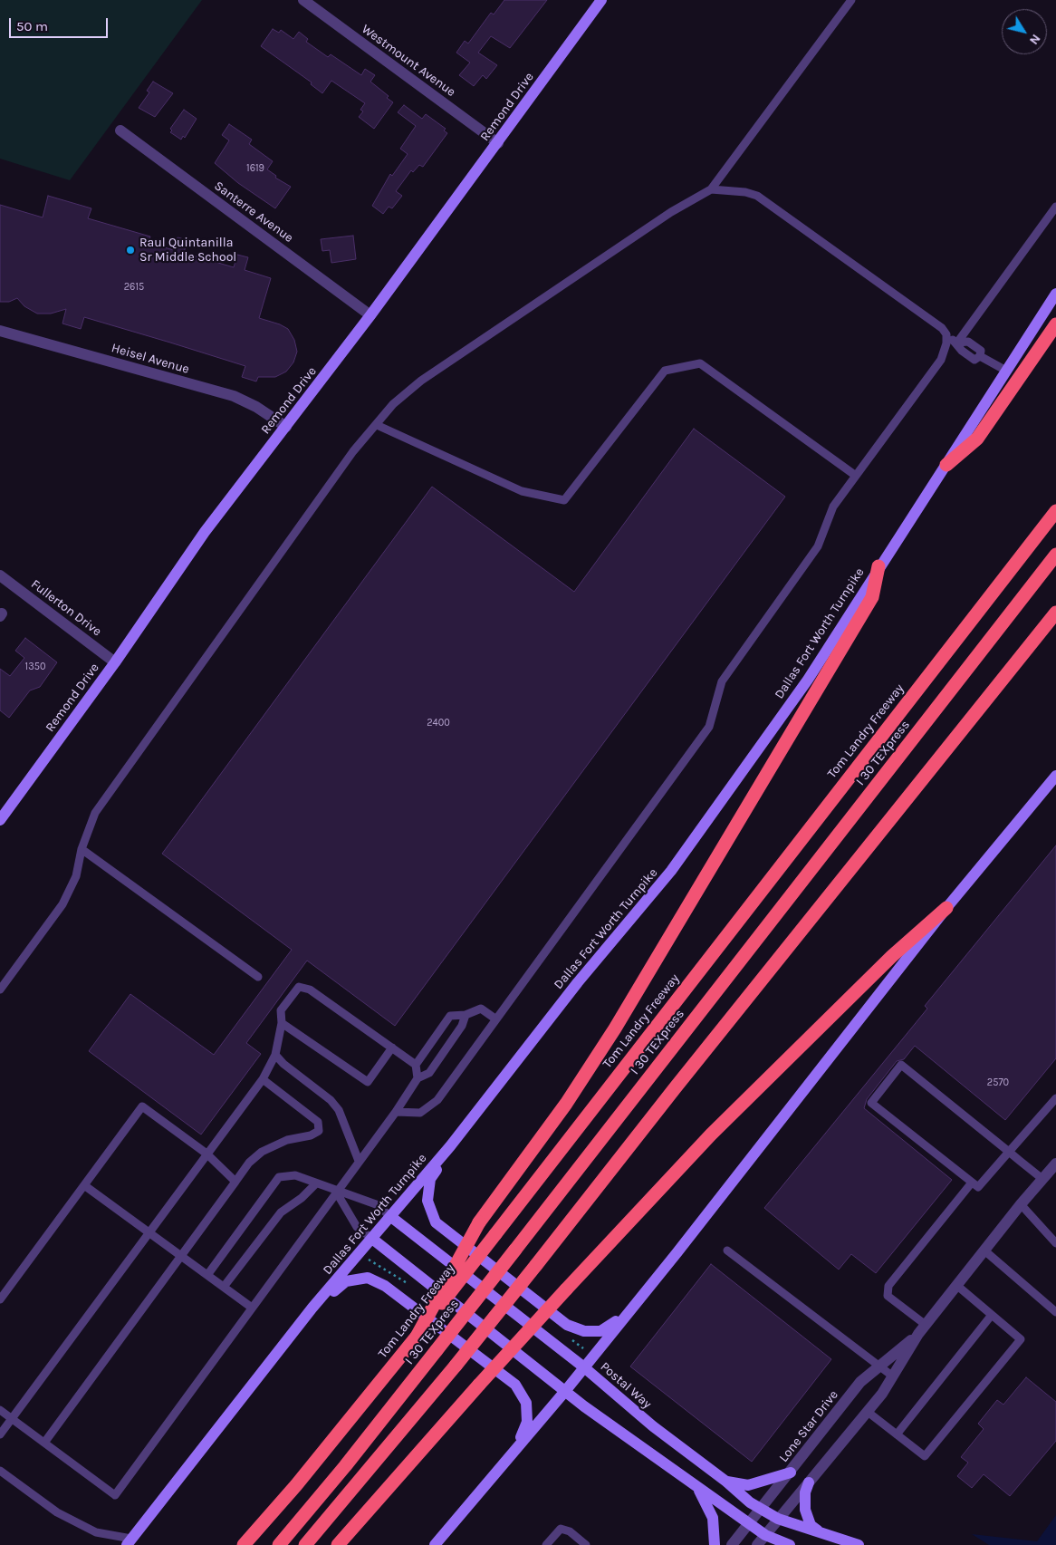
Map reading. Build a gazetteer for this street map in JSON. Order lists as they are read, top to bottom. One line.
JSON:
{"streets":{"highway":["Tom Landry Freeway","I 30 TEXpress"],"main road":["Remond Drive","Dallas Fort Worth Turnpike","Postal Way"],"street":["Westmount Avenue","Santerre Avenue","Heisel Avenue","Fullerton Drive","Lone Star Drive"]},"crossings":[["Westmount Avenue","Remond Drive"],["Remond Drive","Santerre Avenue"],["Remond Drive","Heisel Avenue"],["Remond Drive","Fullerton Drive"],["Dallas Fort Worth Turnpike","Postal Way"],["Postal Way","Lone Star Drive"]],"places":["Raul Quintanilla Sr Middle School"],"house_numbers":["1619","2615","1350","2400","2570"],"scale_bar":"50 m","north":"bottom right"}
